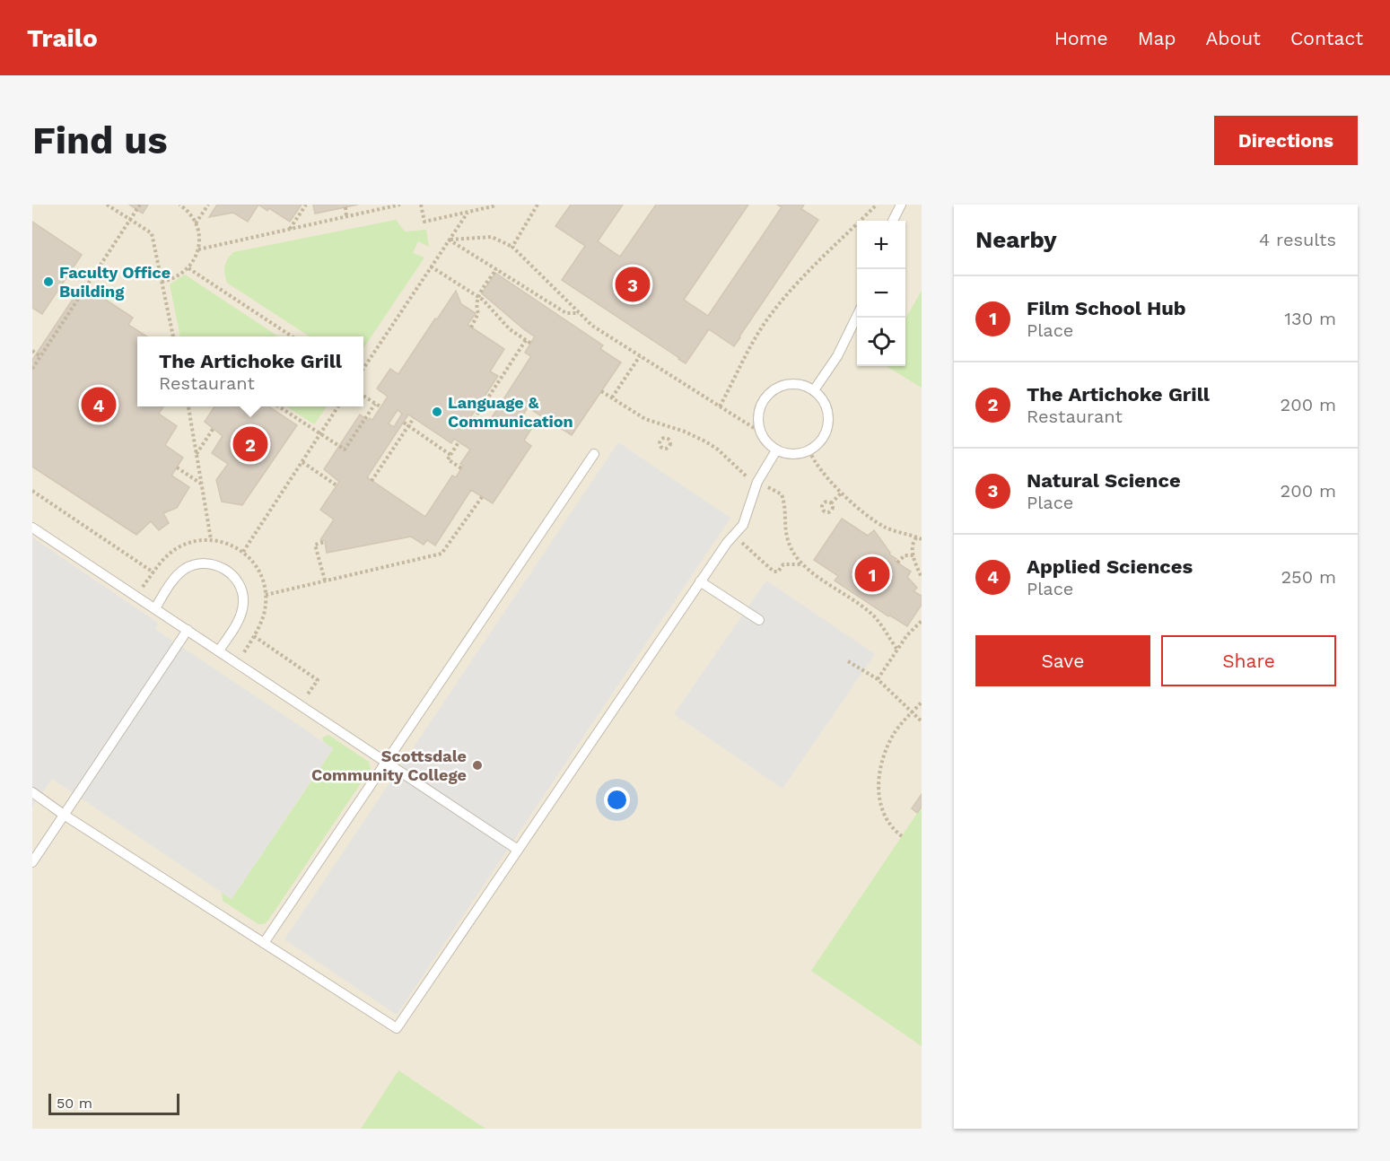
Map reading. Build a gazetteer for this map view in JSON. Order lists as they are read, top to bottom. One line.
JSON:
{"places":["Faculty Office Building","Language & Communication","Scottsdale Community College"],"scale_bar":"50 m","page":{"header":"Trailo","nav":["Home","Map","About","Contact"],"buttons":["Directions",["Save","Share"]],"title":"Find us","heading":["Nearby","4 results"],"map_buttons":["+","−"],"pins":["3","4","2","1"],"list":[{"mark":"1","name":"Film School Hub","note":"Place","value":"130 m"},{"mark":"2","name":"The Artichoke Grill","note":"Restaurant","value":"200 m"},{"mark":"3","name":"Natural Science","note":"Place","value":"200 m"},{"mark":"4","name":"Applied Sciences","note":"Place","value":"250 m"}],"popup":["The Artichoke Grill","Restaurant"],"scale":"50 m"}}
